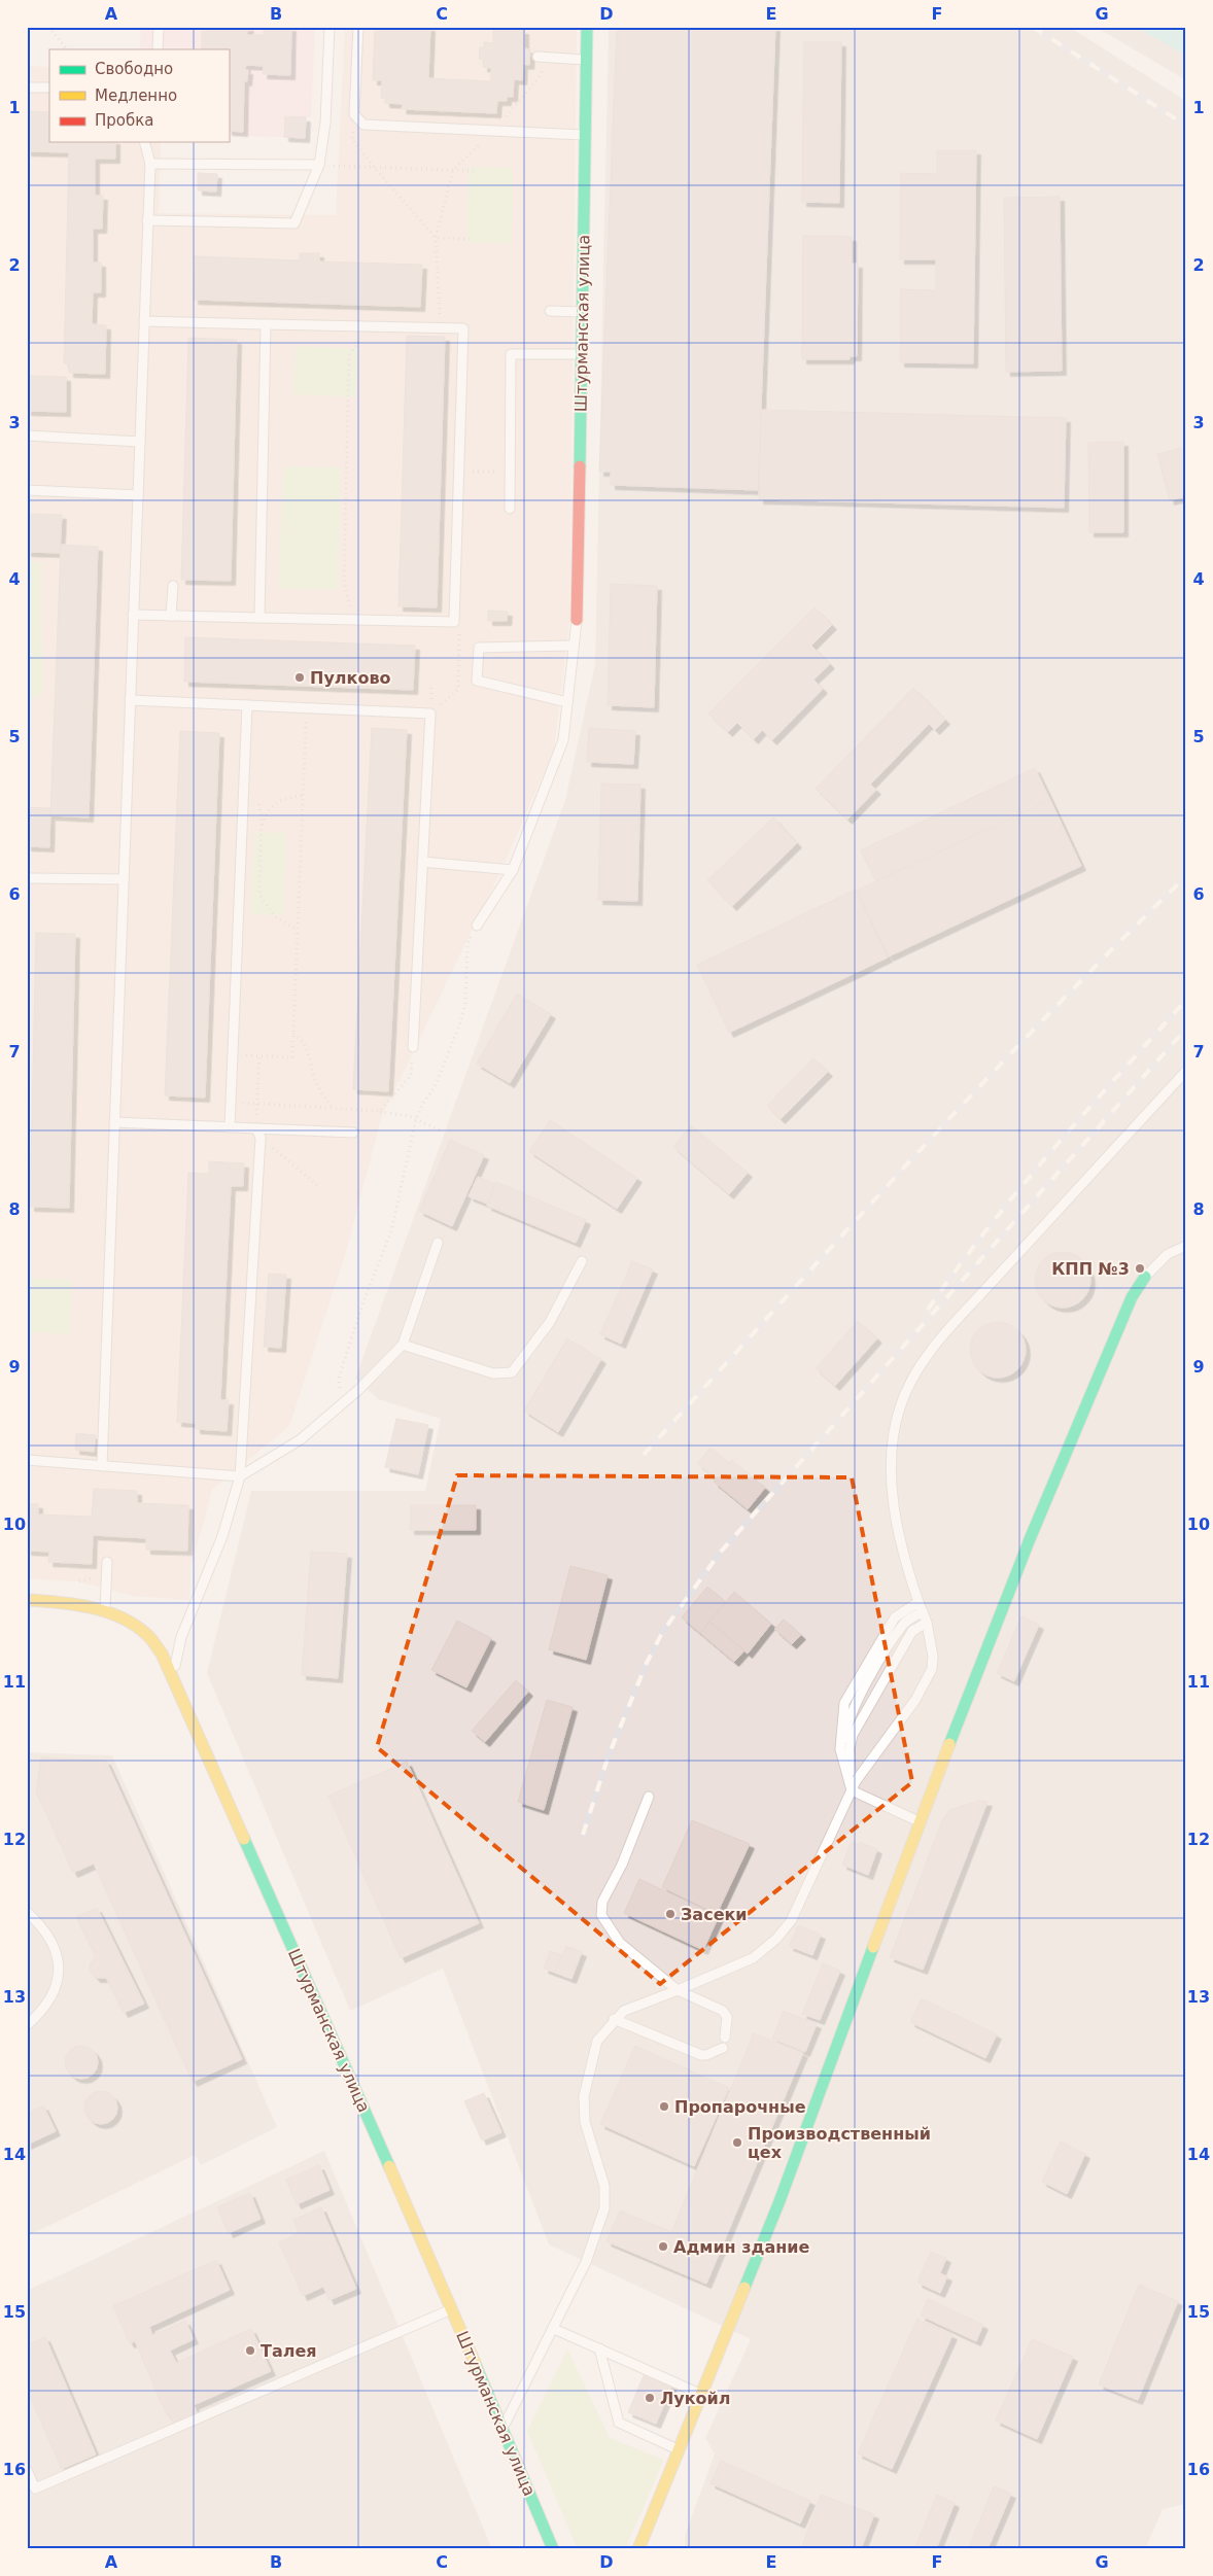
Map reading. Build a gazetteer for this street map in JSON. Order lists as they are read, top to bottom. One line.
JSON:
{"streets":{"street":["Штурманская улица"]},"places":["Пулково","КПП №3","Засеки","Пропарочные","Производственный цех","Админ здание","Талея","Лукойл"],"legend":["Свободно","Медленно","Пробка"],"grid":{"columns":["A","B","C","D","E","F","G"],"rows":["1","2","3","4","5","6","7","8","9","10","11","12","13","14","15","16"]}}
